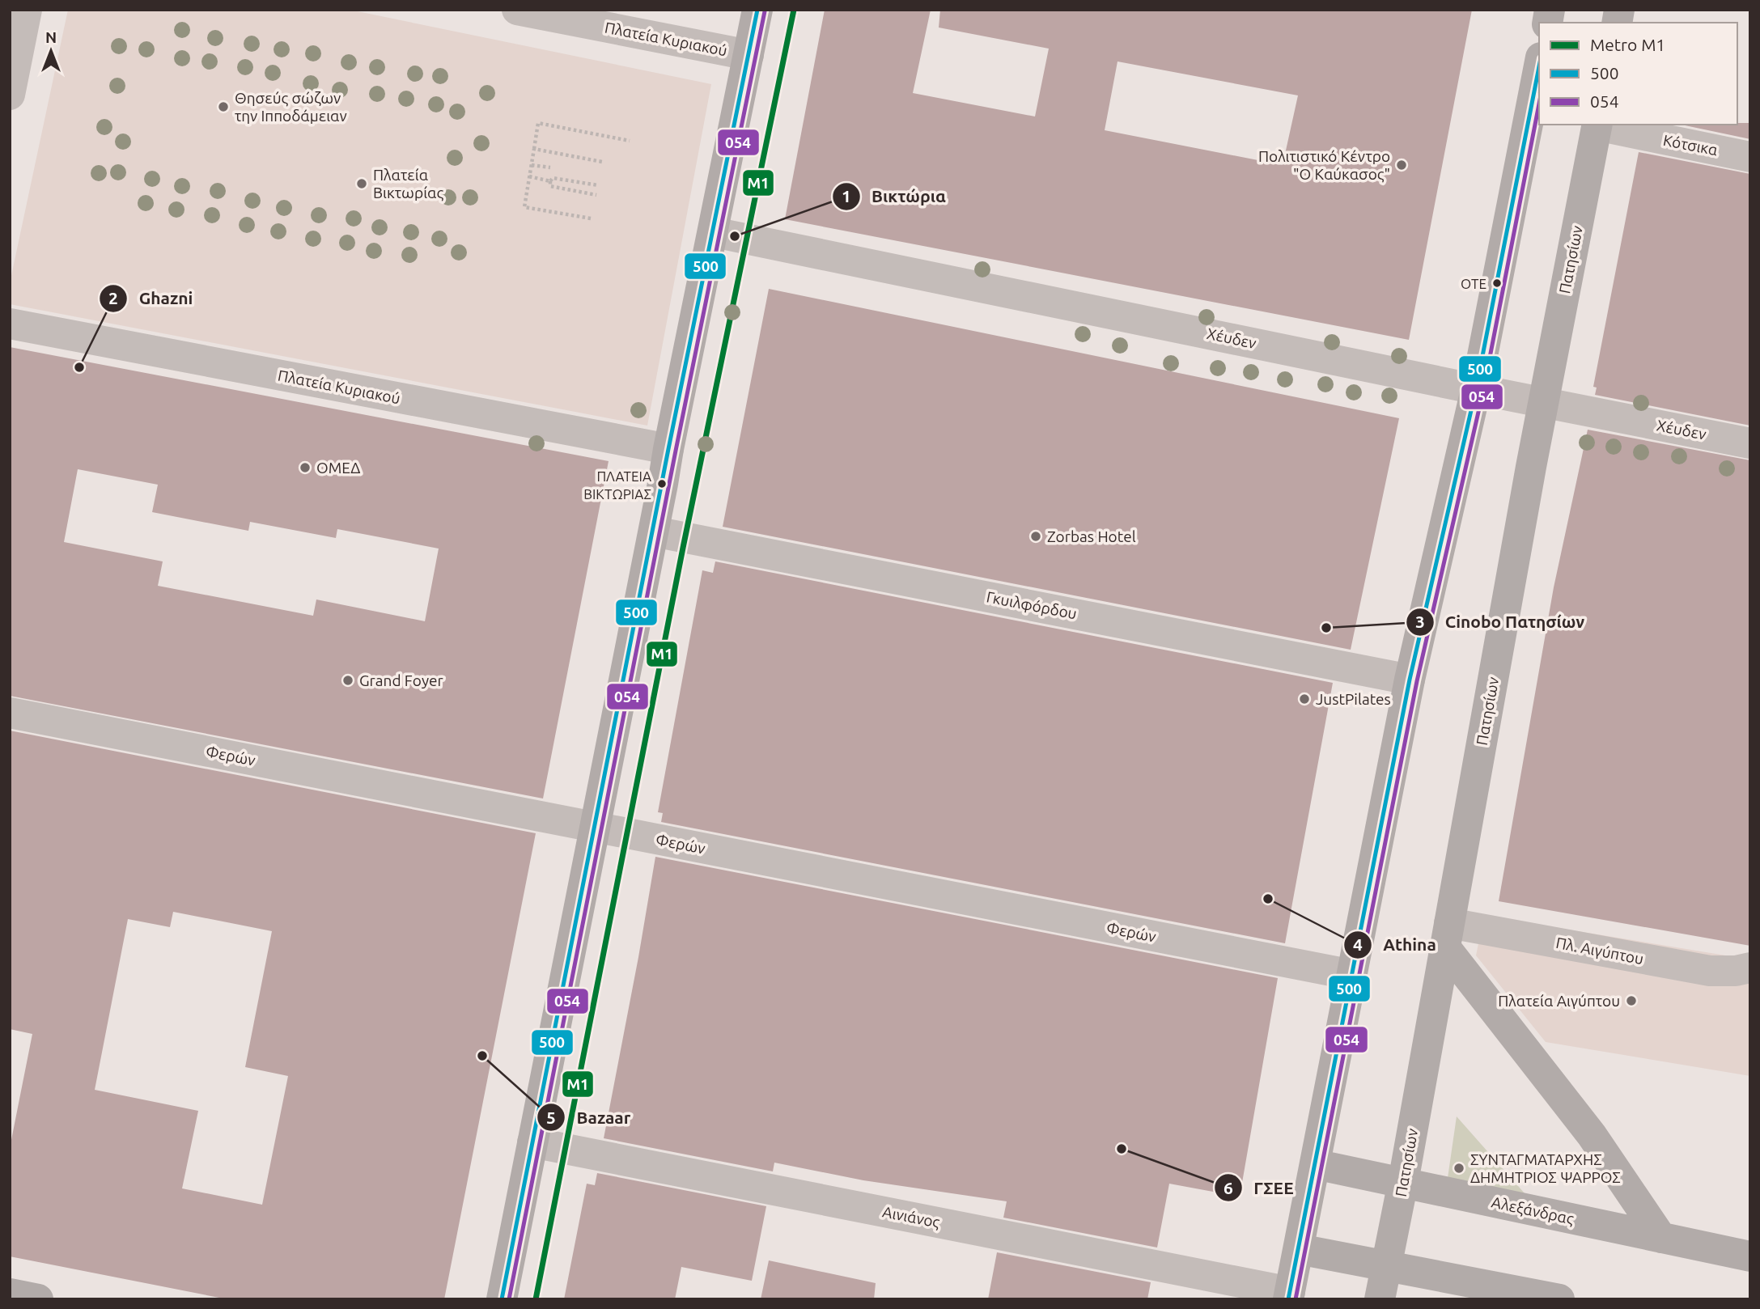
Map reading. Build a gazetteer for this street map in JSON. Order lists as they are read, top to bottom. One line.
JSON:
{"streets":{"main road":["Πατησίων","Αλεξάνδρας"],"street":["Πλατεία Κυριακού","Κότσικα","Χέυδεν","Γκυιλφόρδου","Φερών","Πλ. Αιγύπτου","Αινιάνος"]},"crossings":[["Κότσικα","Πατησίων"],["Πατησίων","Χέυδεν"],["Πατησίων","Πλ. Αιγύπτου"],["Πατησίων","Αλεξάνδρας"]],"places":["Θησεύς σώζων την Ιπποδάμειαν","Πολιτιστικό Κέντρο \"Ο Καύκασος\"","Πλατεία Βικτωρίας","Βικτώρια","ΟΤΕ","Ghazni","ΟΜΕΔ","ΠΛΑΤΕΙΑ ΒΙΚΤΩΡΙΑΣ","Zorbas Hotel","Cinobo Πατησίων","Grand Foyer","JustPilates","Athina","Πλατεία Αιγύπτου","Bazaar","ΓΣΕΕ","ΣΥΝΤΑΓΜΑΤΑΡΧΗΣ ΔΗΜΗΤΡΙΟΣ ΨΑΡΡΟΣ"],"lines":["metro line Μ1","transit line 500","transit line 054"],"legend":["Metro Μ1","500","054"],"north":"top"}
